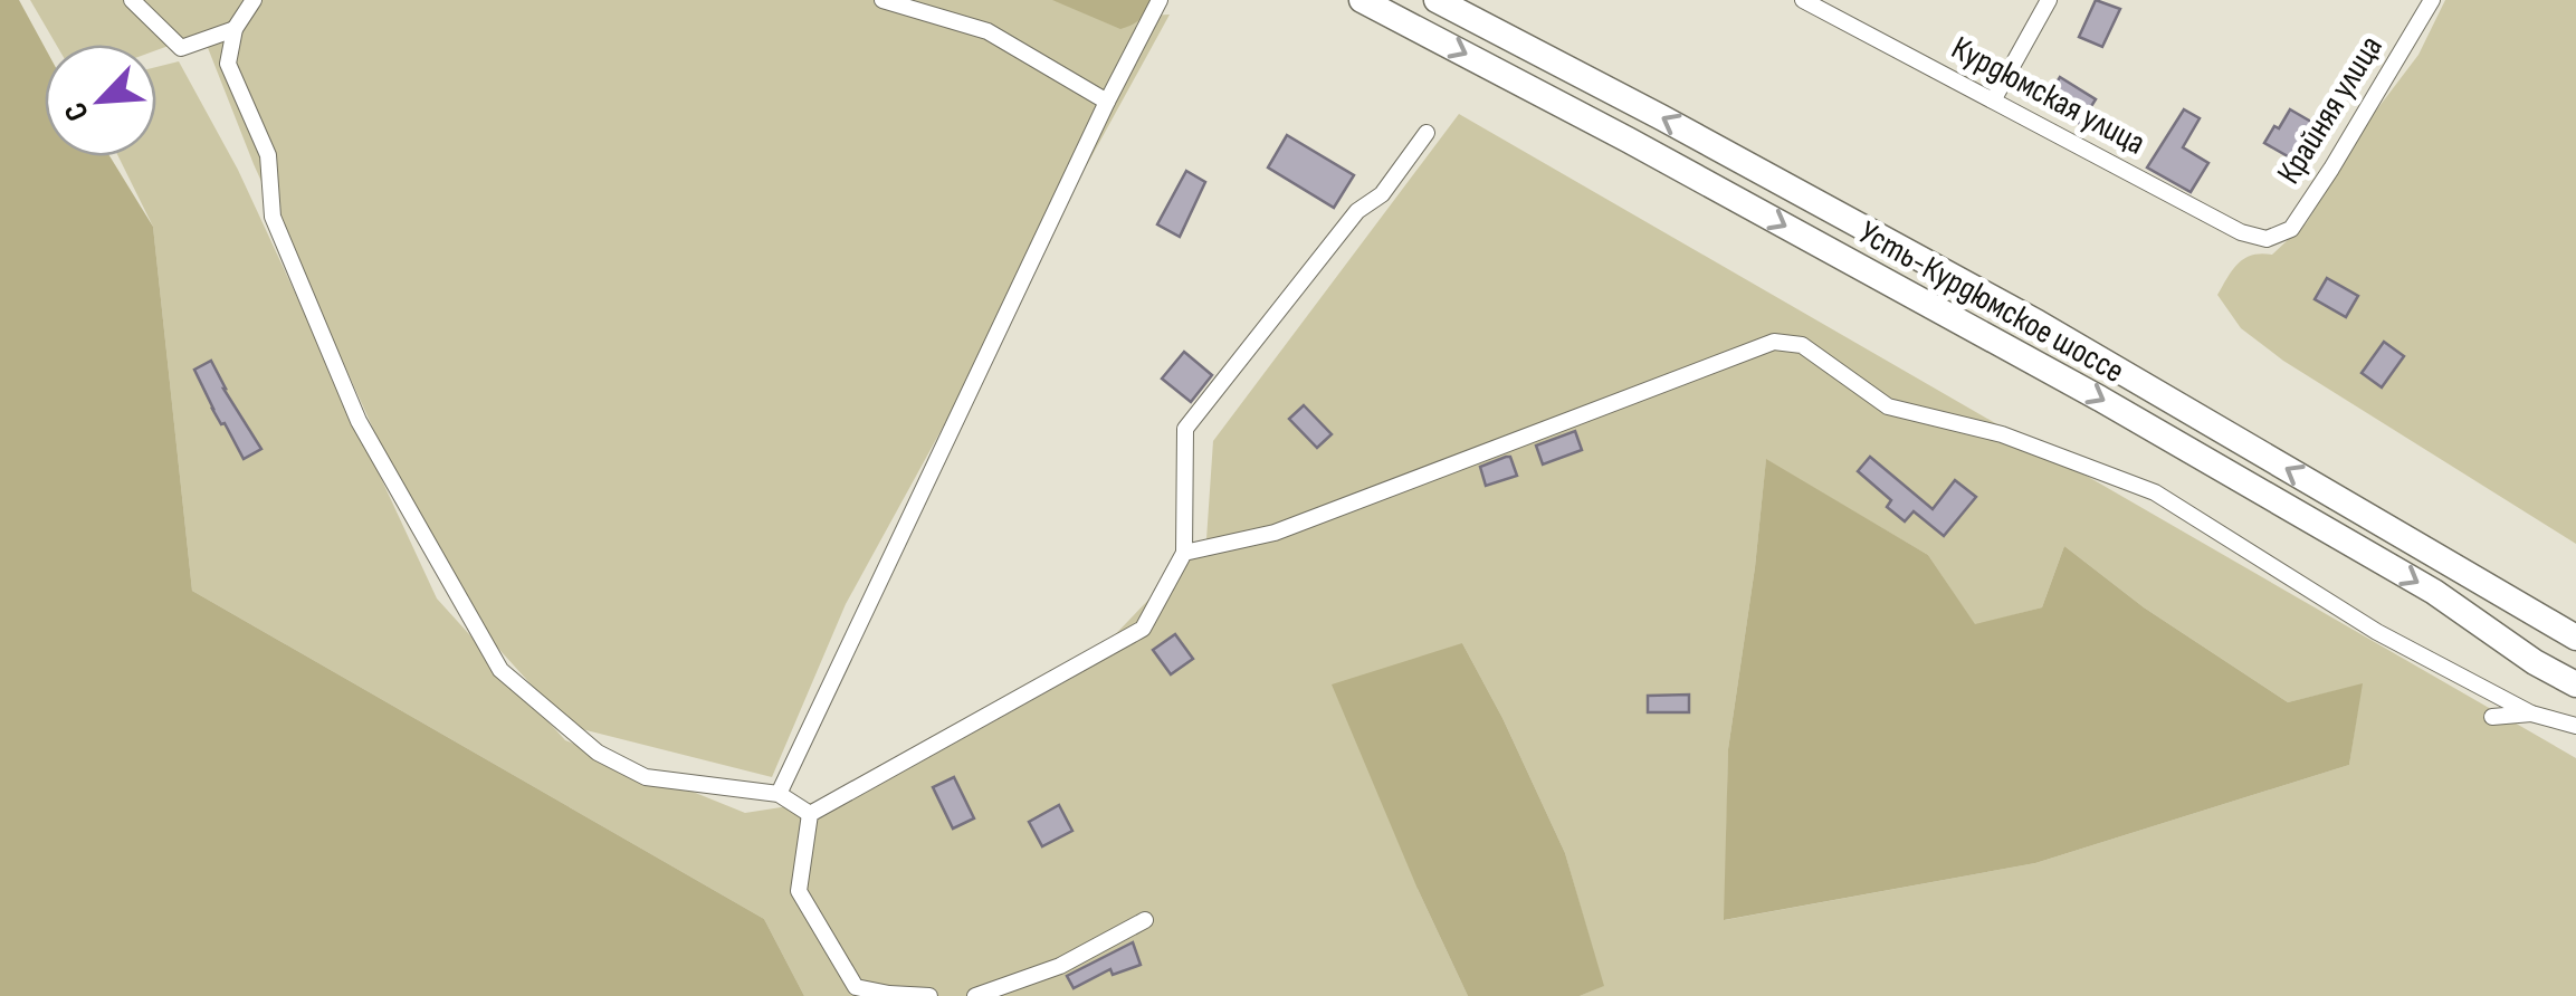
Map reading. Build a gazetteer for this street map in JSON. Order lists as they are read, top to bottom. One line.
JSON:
{"streets":{"main road":["Усть-Курдюмское шоссе"],"street":["Курдюмская улица","Крайняя улица"]},"crossings":[["Курдюмская улица","Крайняя улица"]],"north":"bottom left"}
